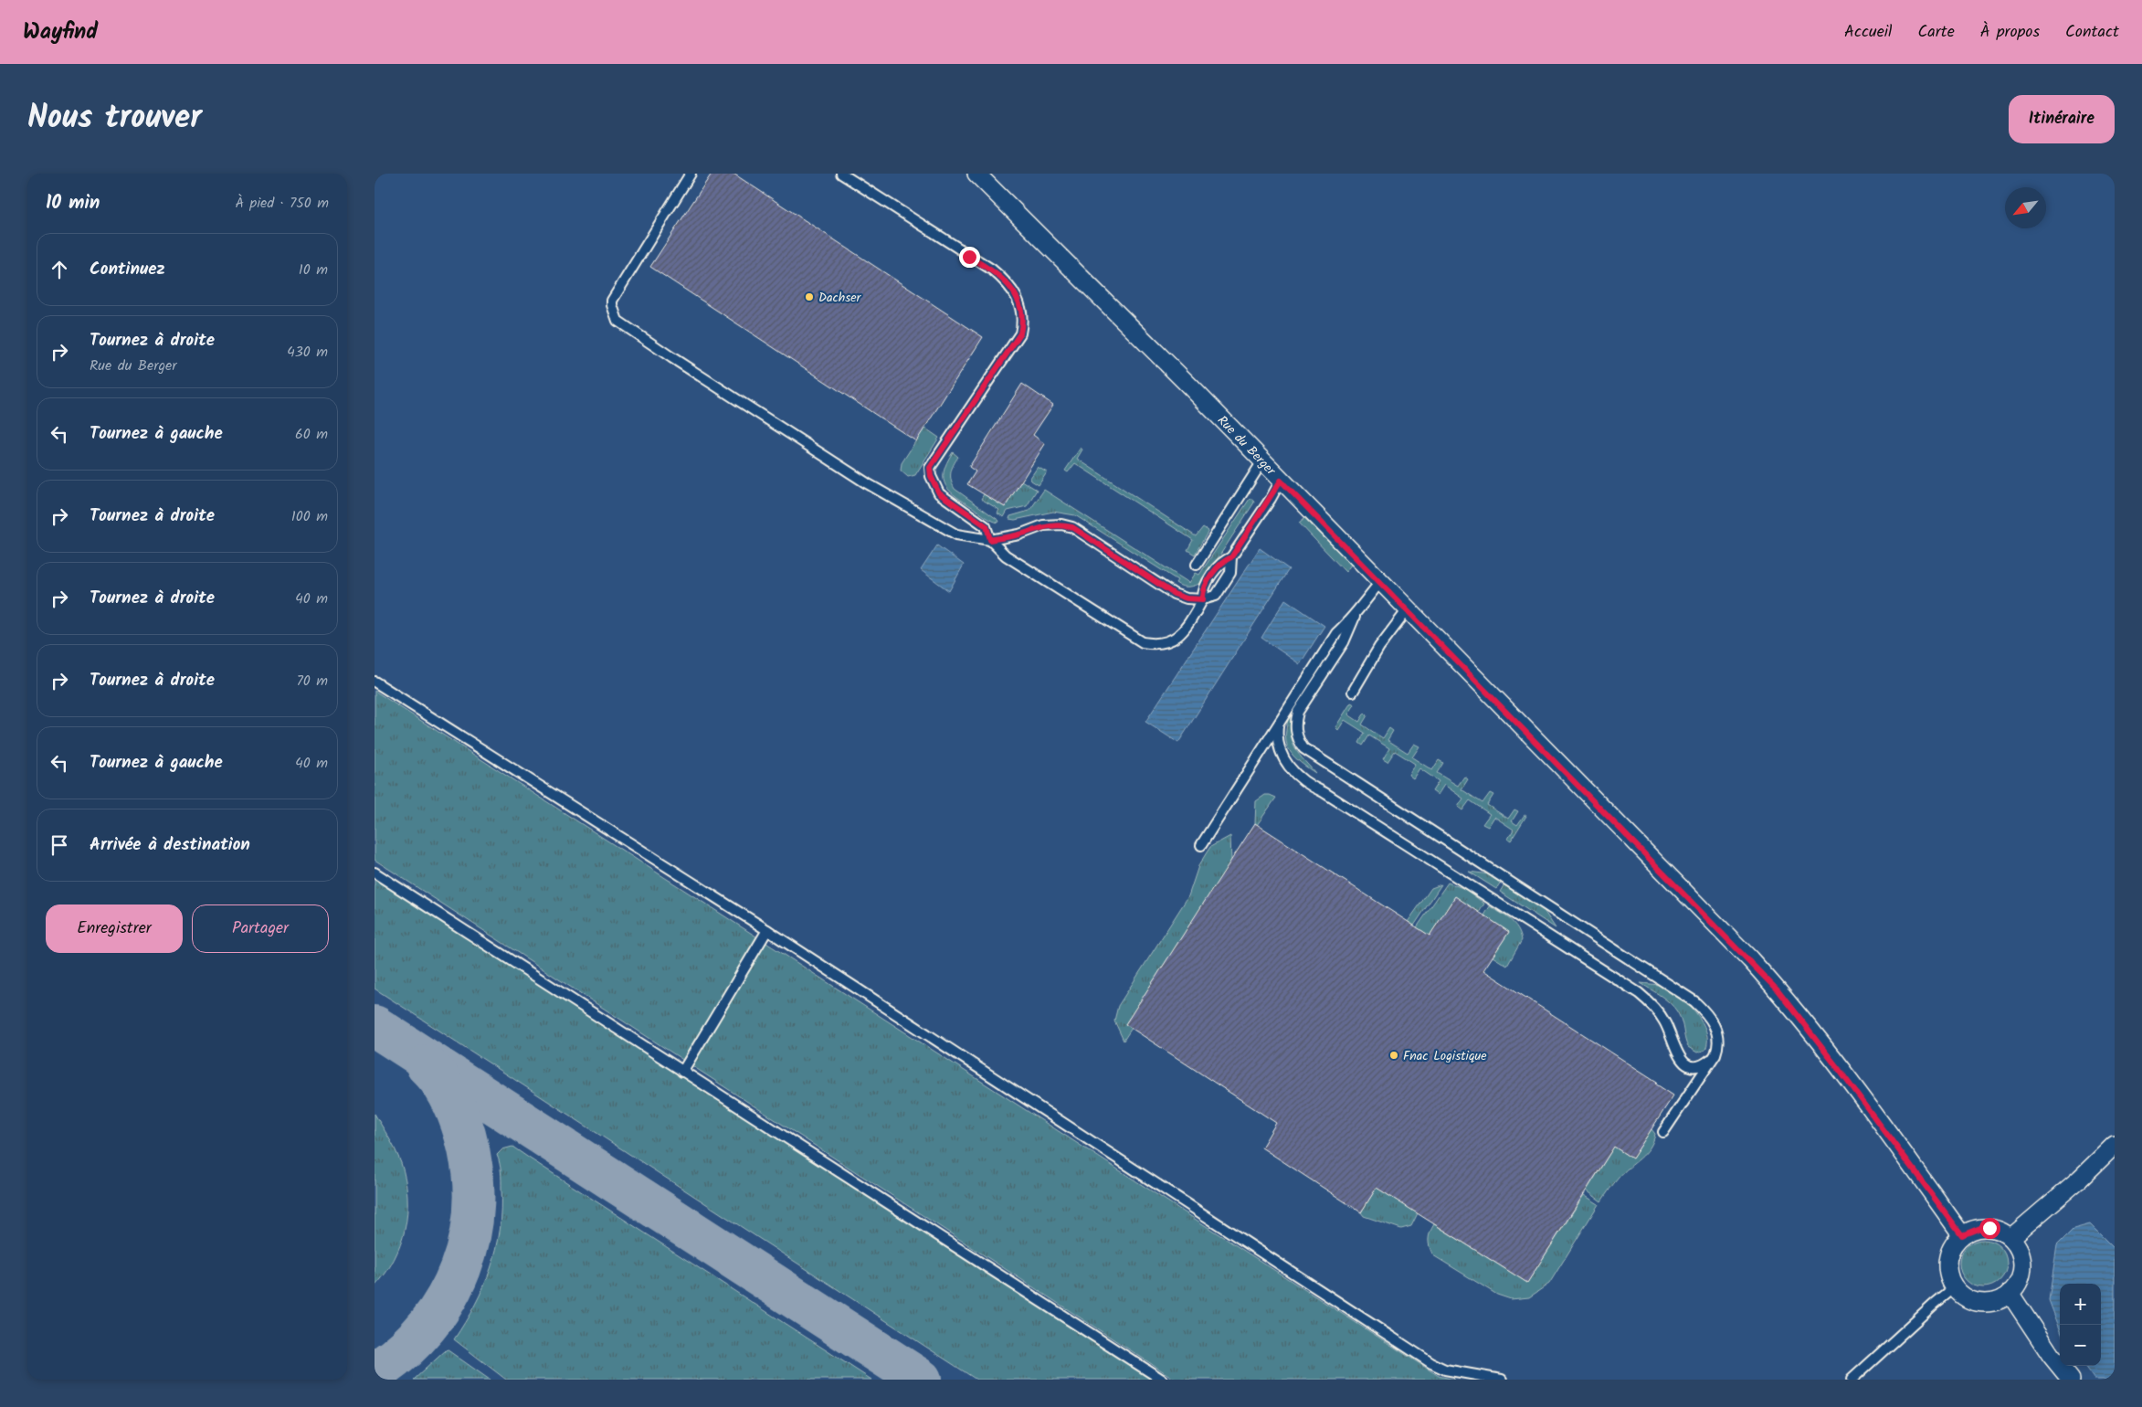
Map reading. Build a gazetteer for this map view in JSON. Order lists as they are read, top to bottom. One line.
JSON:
{"streets":{"street":["Rue du Berger"]},"places":["Dachser","Fnac Logistique"],"north":"bottom left","page":{"header":"Wayfind","nav":["Accueil","Carte","À propos","Contact"],"title":"Nous trouver","buttons":["Itinéraire",["Enregistrer","Partager"]],"heading":["10 min","À pied · 750 m"],"list":[["Continuez","10 m"],["Tournez à droite","Rue du Berger","430 m"],["Tournez à gauche","60 m"],["Tournez à droite","100 m"],["Tournez à droite","40 m"],["Tournez à droite","70 m"],["Tournez à gauche","40 m"],"Arrivée à destination"],"map_buttons":["+","−"]}}
